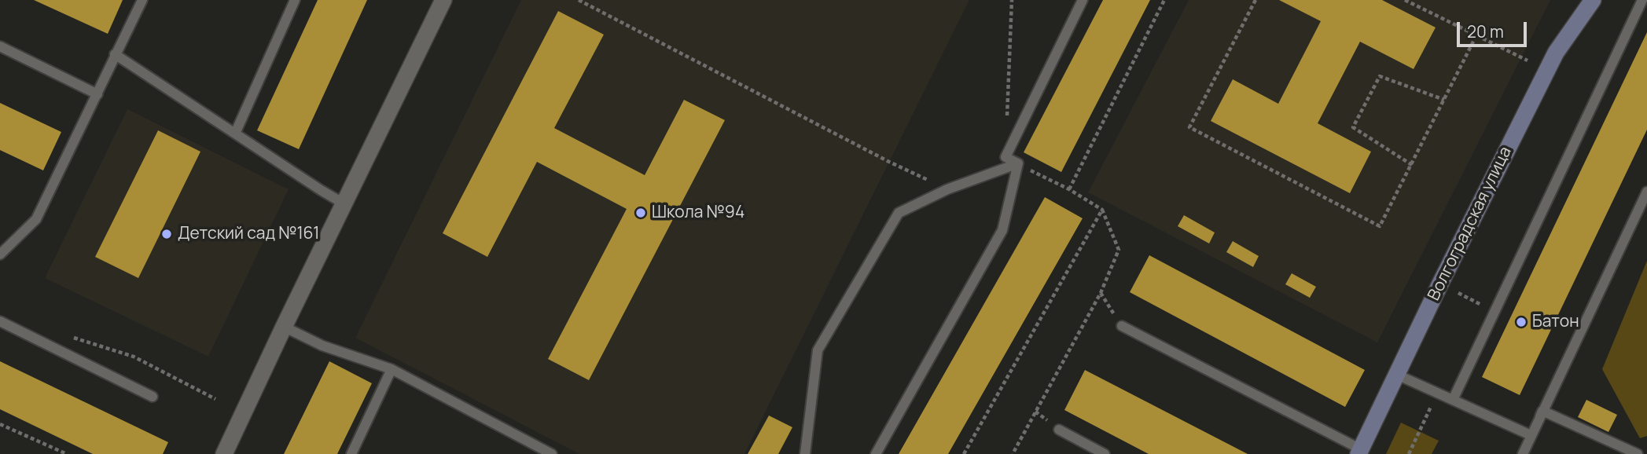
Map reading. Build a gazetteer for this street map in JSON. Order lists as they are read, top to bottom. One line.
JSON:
{"streets":{"street":["Волгоградская улица"]},"places":["Школа №94","Детский сад №161","Батон"],"scale_bar":"20 m"}
